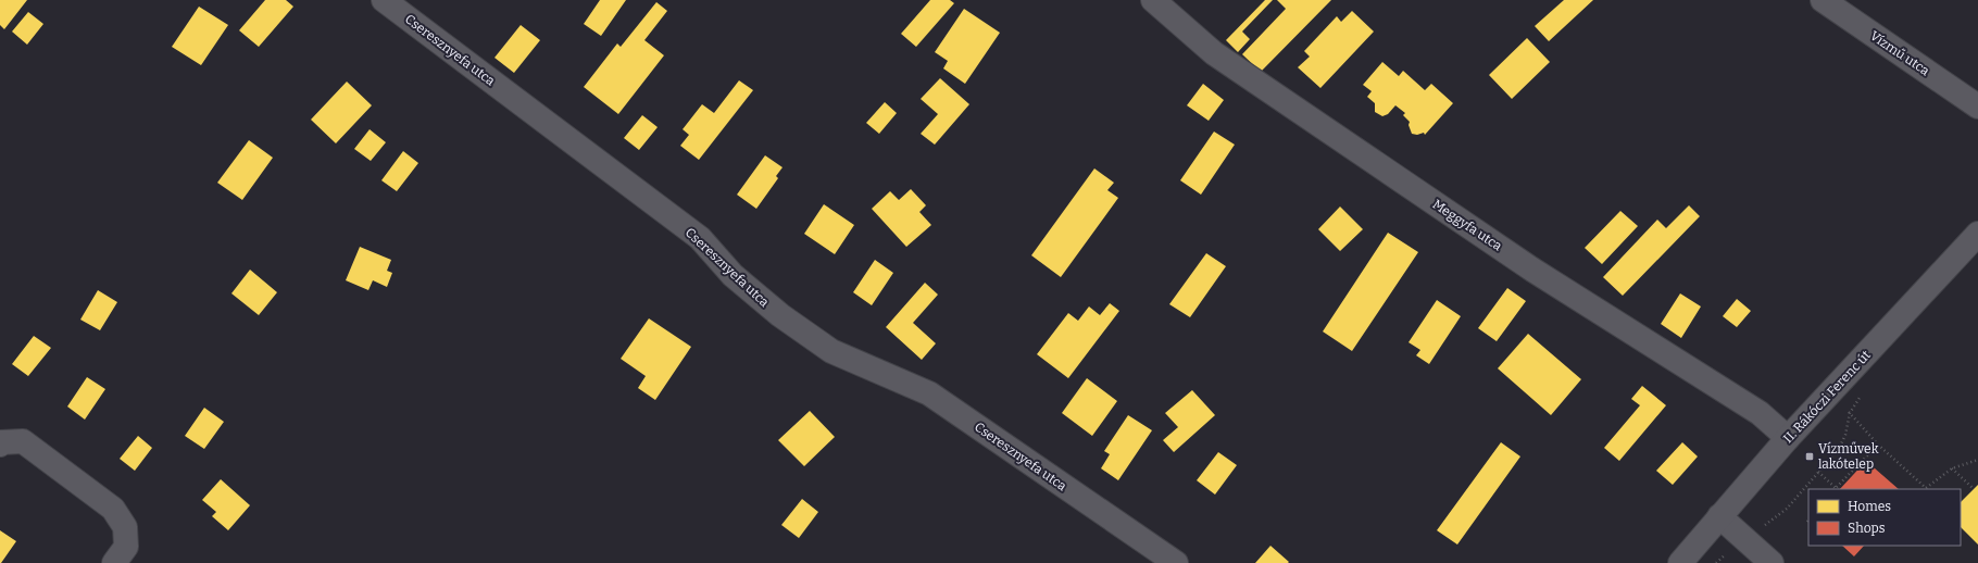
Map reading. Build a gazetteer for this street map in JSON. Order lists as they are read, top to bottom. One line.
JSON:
{"streets":{"street":["Cseresznyefa utca","Vízmű utca","Meggyfa utca","II. Rákóczi Ferenc út"]},"crossings":[["Meggyfa utca","II. Rákóczi Ferenc út"]],"places":{"transit":["Vízművek lakótelep"]},"legend":["Homes","Shops"]}
